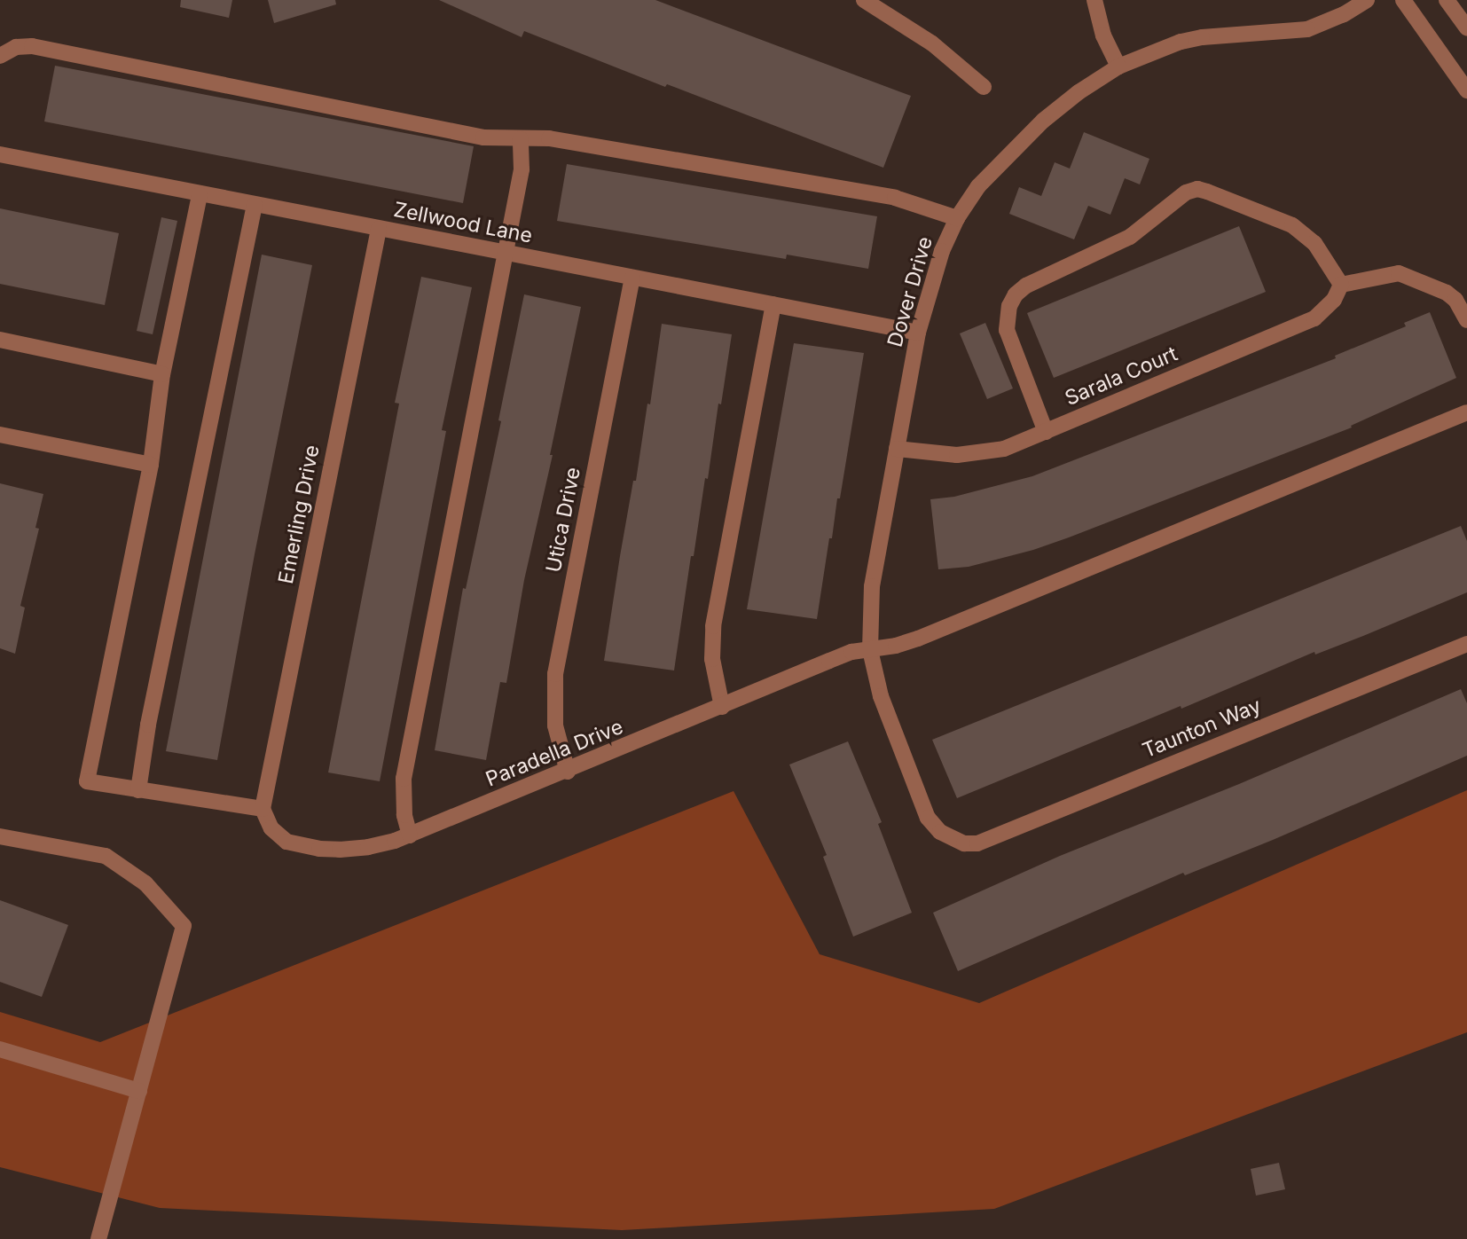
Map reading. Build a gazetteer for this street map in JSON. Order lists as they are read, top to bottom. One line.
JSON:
{"streets":{"street":["Zellwood Lane","Dover Drive","Sarala Court","Emerling Drive","Utica Drive","Taunton Way","Paradella Drive"]},"crossings":[["Zellwood Lane","Dover Drive"],["Zellwood Lane","Emerling Drive"],["Zellwood Lane","Utica Drive"],["Dover Drive","Sarala Court"],["Dover Drive","Taunton Way"],["Dover Drive","Paradella Drive"],["Emerling Drive","Paradella Drive"],["Utica Drive","Paradella Drive"]]}
